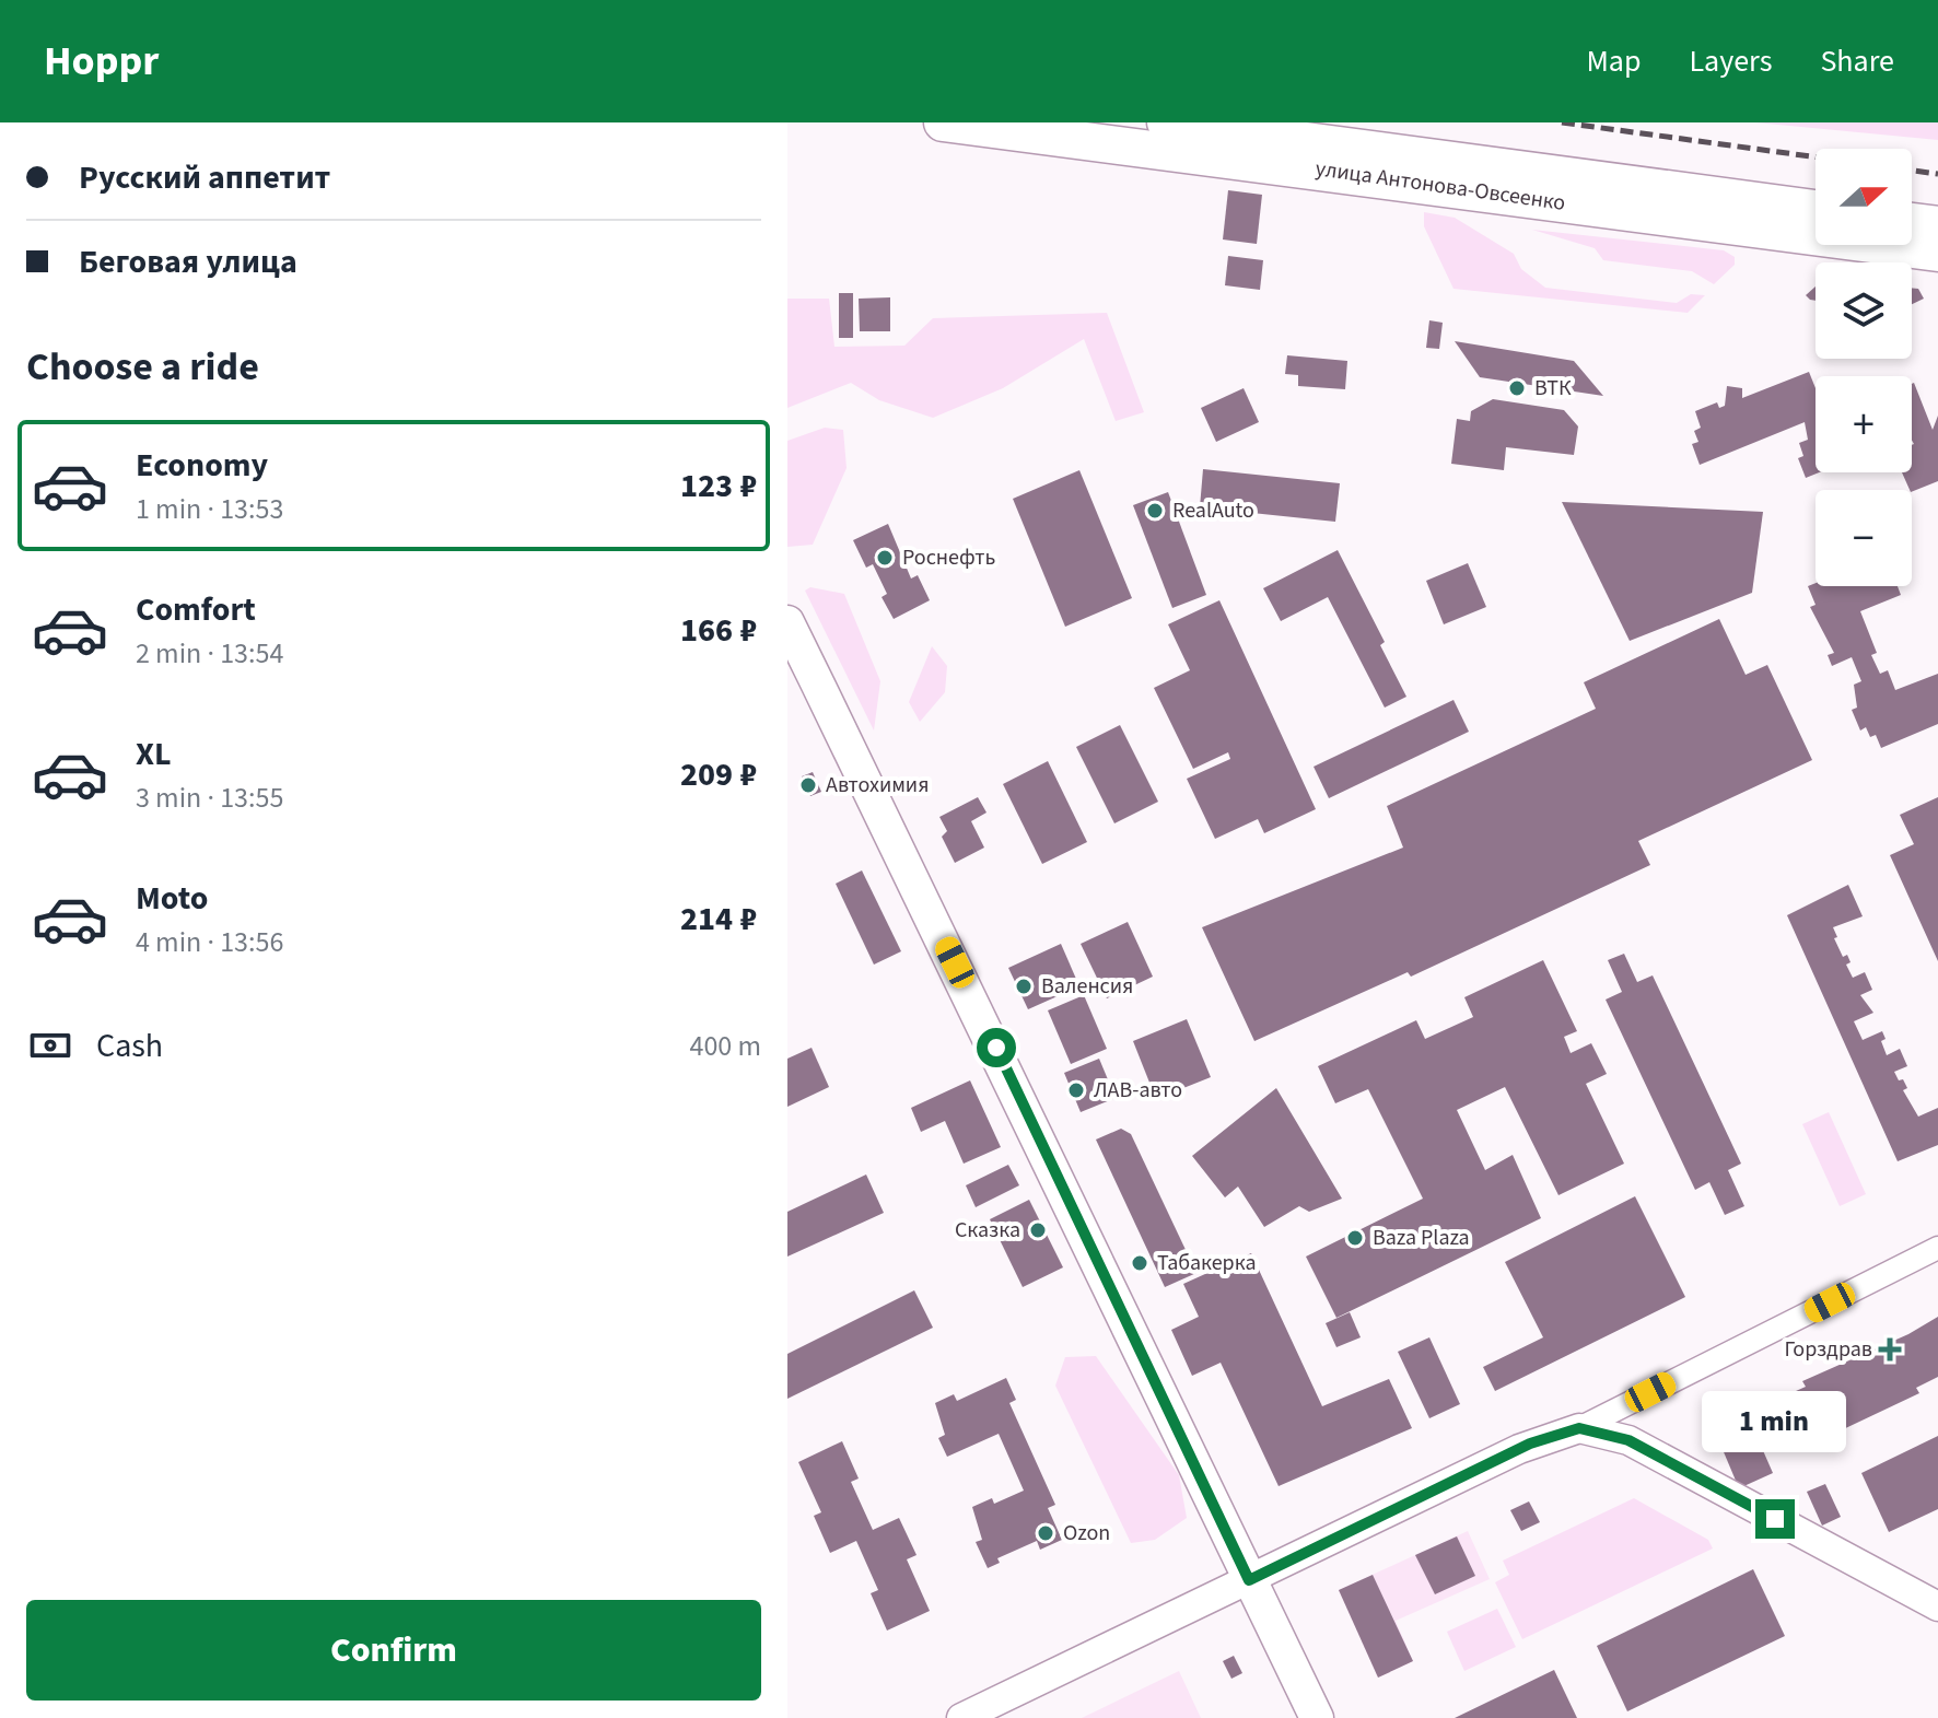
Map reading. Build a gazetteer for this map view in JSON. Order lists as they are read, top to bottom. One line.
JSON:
{"streets":{"highway":["улица Антонова-Овсеенко"]},"places":{"other":["ВТК","RealAuto","Роснефть","Автохимия","Валенсия","ЛАВ-авто","Сказка","Baza Plaza","Табакерка","Ozon"],"health":["Горздрав"]},"north":"right","page":{"header":"Hoppr","nav":["Map","Layers","Share"],"banner":["Русский аппетит","Беговая улица"],"map_buttons":["+","−"],"heading":"Choose a ride","list":[{"name":"Economy","note":"1 min · 13:53","value":"123 ₽"},{"name":"Comfort","note":"2 min · 13:54","value":"166 ₽"},{"name":"XL","note":"3 min · 13:55","value":"209 ₽"},{"name":"Moto","note":"4 min · 13:56","value":"214 ₽"}],"pay":["Cash","400 m"],"bubble":"1 min","buttons":"Confirm"}}
